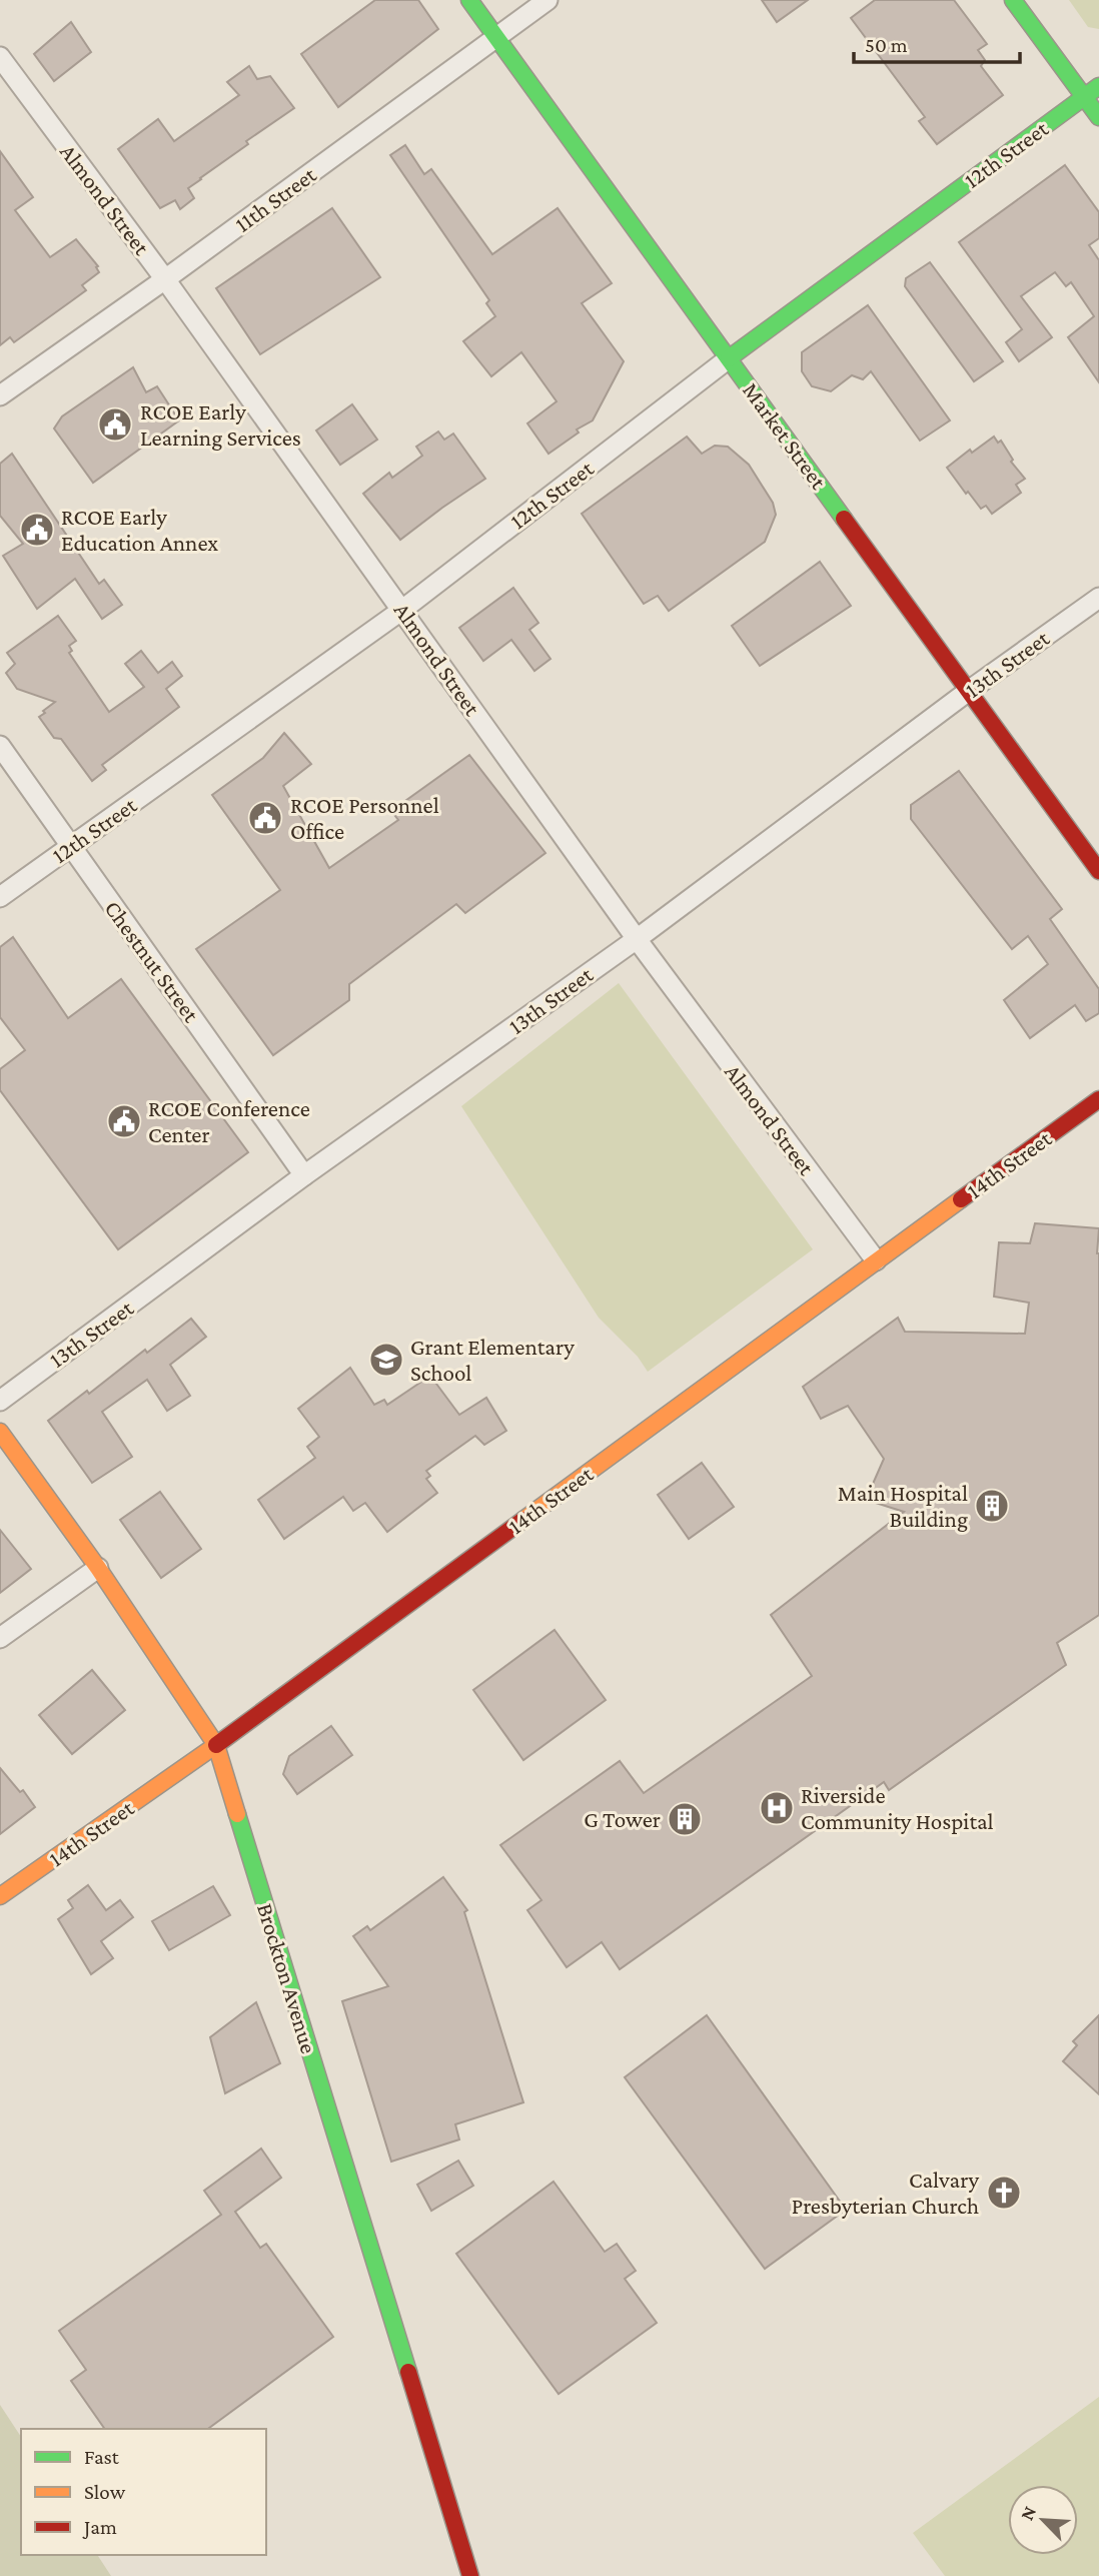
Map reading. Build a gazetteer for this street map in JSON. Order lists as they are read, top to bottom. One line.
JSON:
{"streets":{"main road":["12th Street","Market Street","14th Street","Brockton Avenue"],"street":["Almond Street","11th Street","13th Street","Chestnut Street"]},"crossings":[["12th Street","Almond Street"],["12th Street","Market Street"],["12th Street","Chestnut Street"],["Almond Street","11th Street"],["Almond Street","13th Street"],["Almond Street","14th Street"],["11th Street","Market Street"],["Market Street","13th Street"],["13th Street","Chestnut Street"],["14th Street","Brockton Avenue"]],"places":{"public building":["RCOE Early Learning Services","RCOE Early Education Annex","RCOE Personnel Office","RCOE Conference Center"],"school or university":["Grant Elementary School"],"building":["Main Hospital Building","G Tower"],"hospital":["Riverside Community Hospital"],"church":["Calvary Presbyterian Church"]},"legend":["Fast","Slow","Jam"],"scale_bar":"50 m","north":"top left"}
